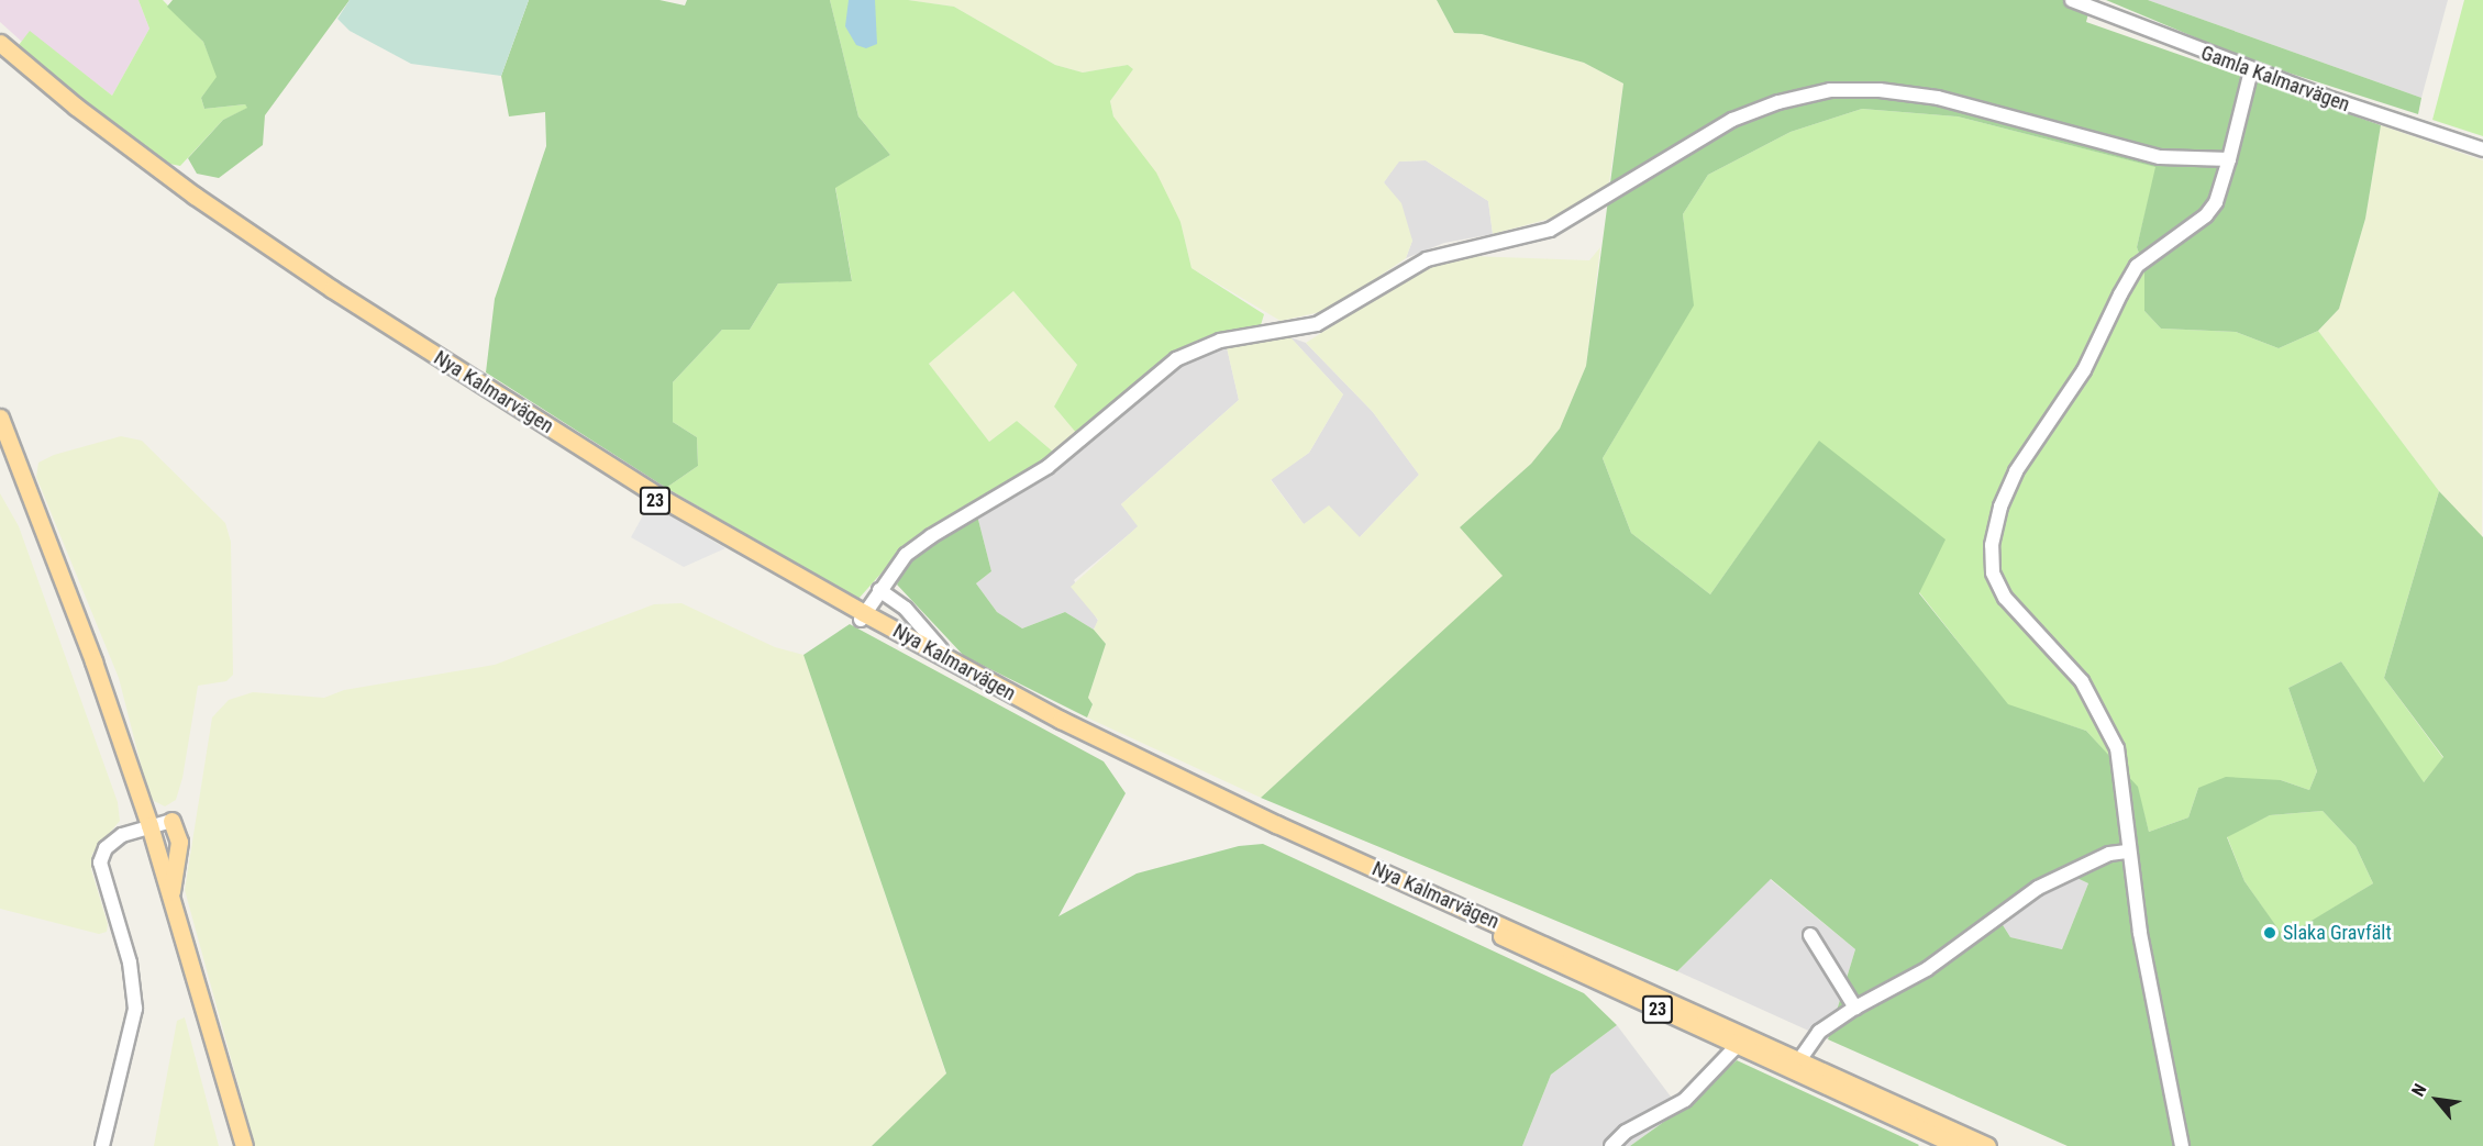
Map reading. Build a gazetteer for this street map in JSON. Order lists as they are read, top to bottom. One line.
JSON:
{"streets":{"main road":["Nya Kalmarvägen","23"],"street":["Gamla Kalmarvägen"]},"places":["Slaka Gravfält"],"north":"top left"}
